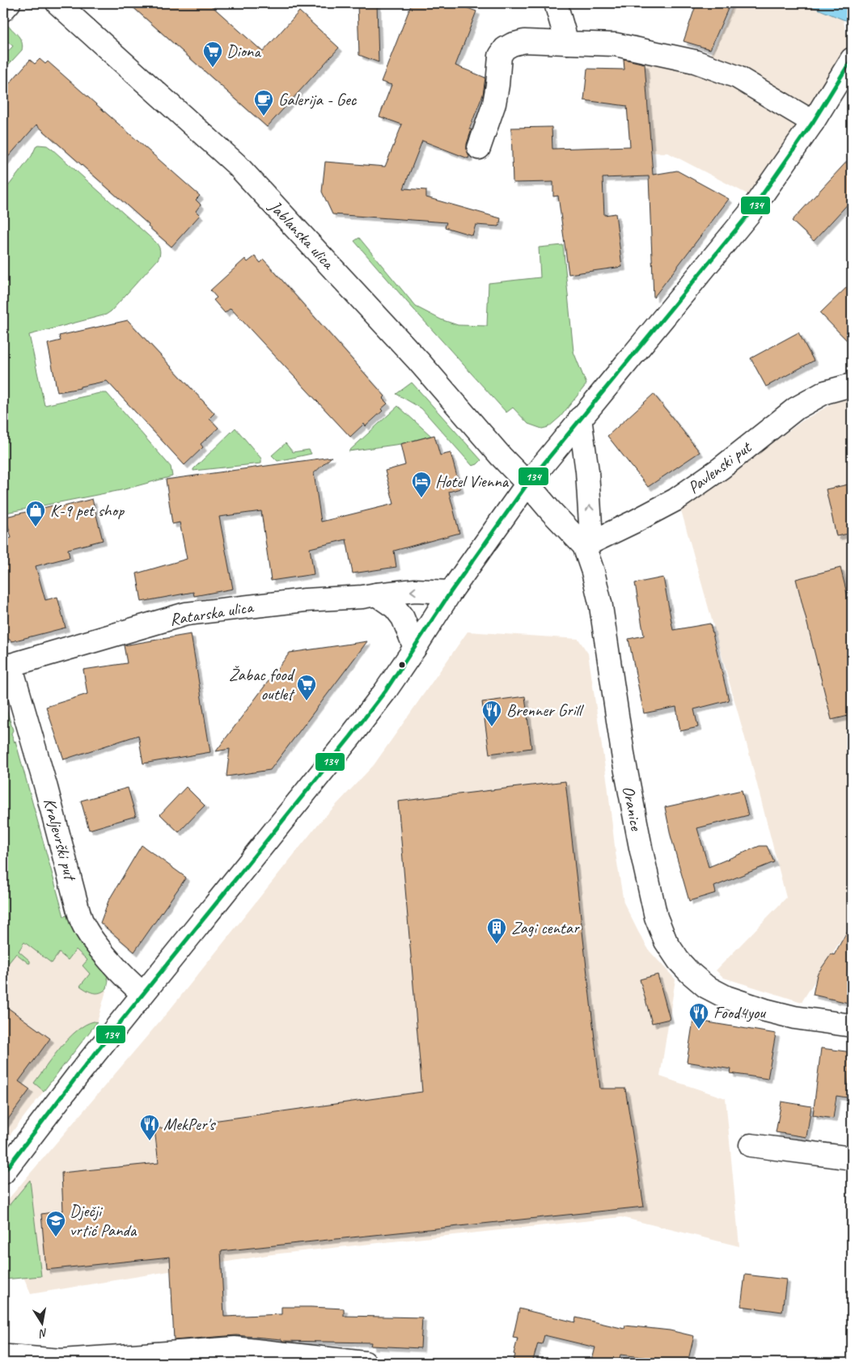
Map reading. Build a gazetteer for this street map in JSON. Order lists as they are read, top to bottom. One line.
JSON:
{"streets":{"street":["Jablanska ulica","Pavlenski put","Ratarska ulica","Oranice","Kraljevrški put"]},"crossings":[["Jablanska ulica","Oranice"],["Pavlenski put","Oranice"],["Ratarska ulica","Kraljevrški put"]],"places":{"supermarket":["Diona","Žabac food outlet"],"cafe":["Galerija - Gec"],"hotel":["Hotel Vienna"],"shop":["K-9 pet shop"],"restaurant":["Brenner Grill","Food4you","MekPer's"],"building":["Zagi centar"],"school or university":["Dječji vrtić Panda"]},"lines":["transit line 134"],"north":"bottom"}
